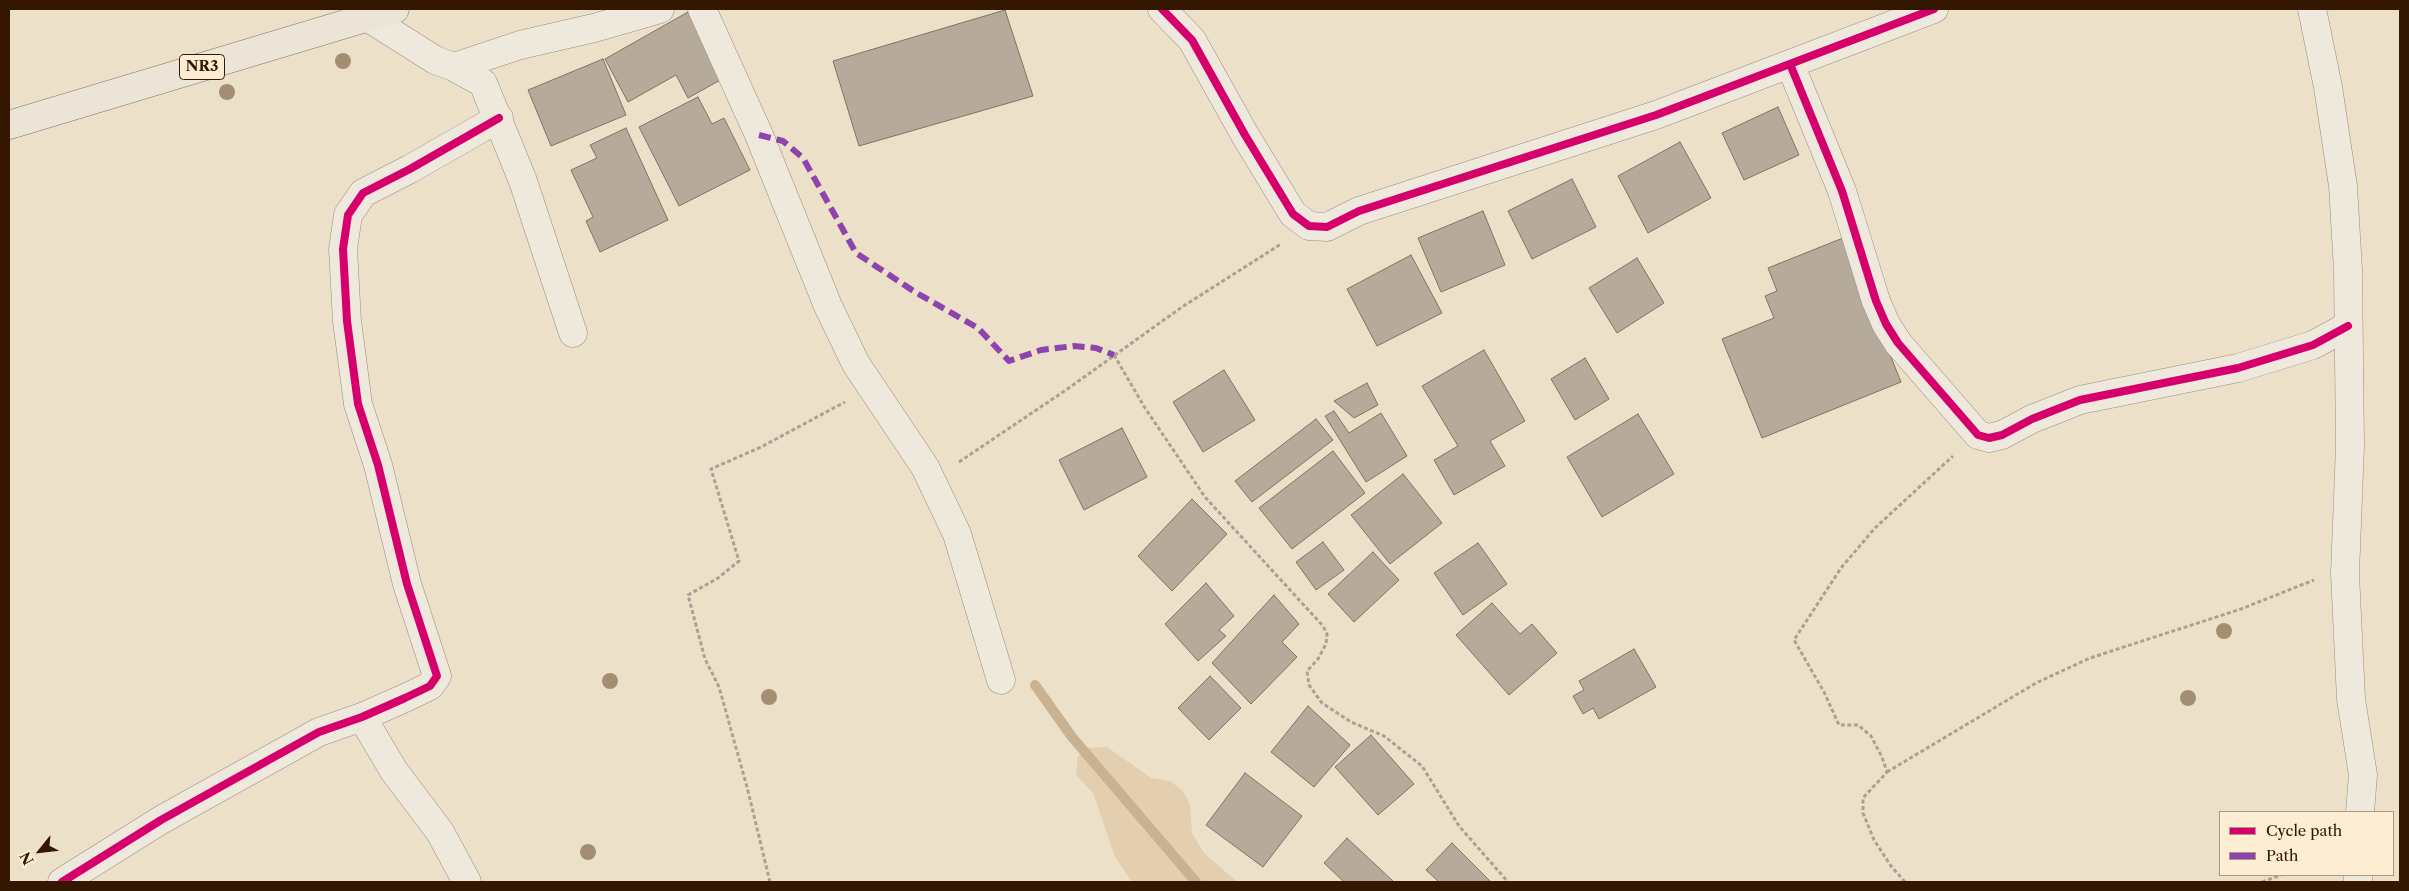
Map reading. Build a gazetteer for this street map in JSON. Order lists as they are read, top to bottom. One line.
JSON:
{"streets":{"highway":["NR3"]},"legend":["Cycle path","Path"],"north":"bottom left"}
